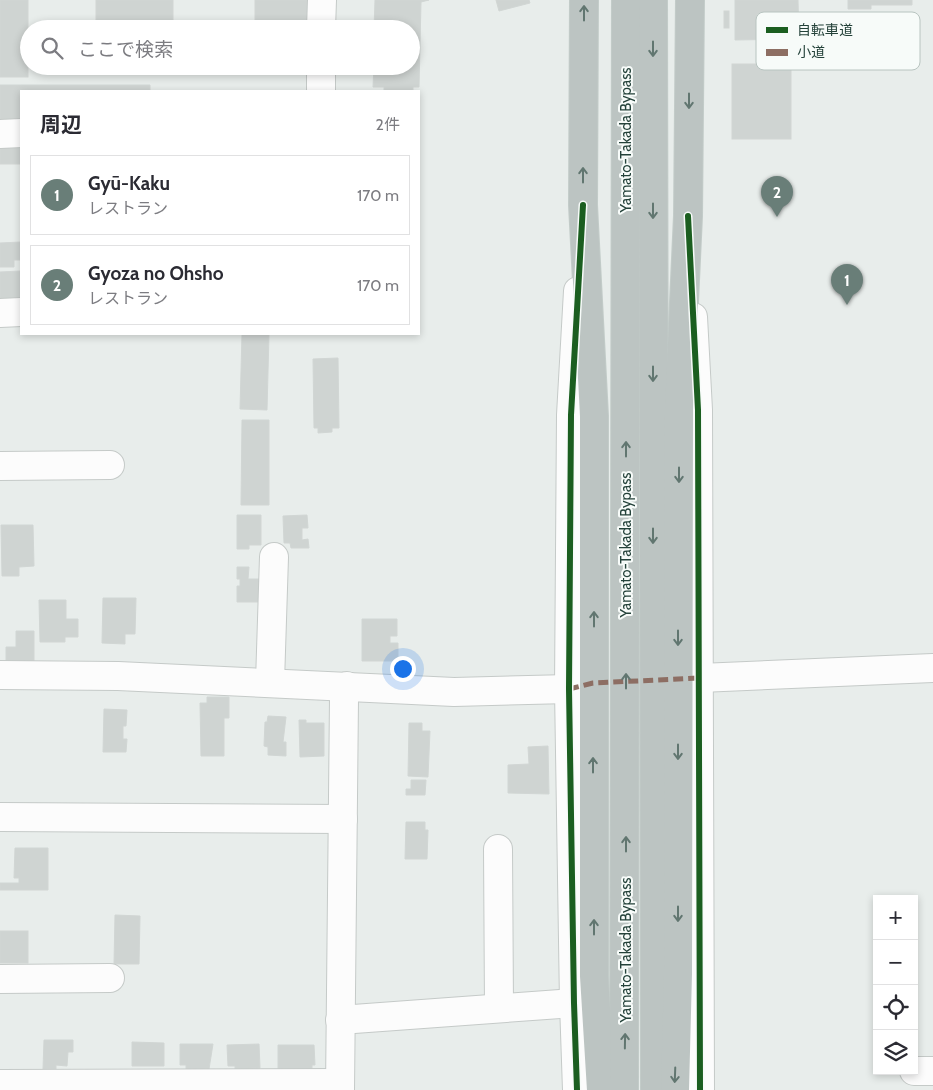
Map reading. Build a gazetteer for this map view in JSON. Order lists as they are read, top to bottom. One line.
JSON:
{"streets":{"highway":["Yamato-Takada Bypass"]},"legend":["自転車道","小道"],"page":{"search":"ここで検索","heading":["周辺","2件"],"list":[{"mark":"1","name":"Gyū-Kaku","note":"レストラン","value":"170 m"},{"mark":"2","name":"Gyoza no Ohsho","note":"レストラン","value":"170 m"}],"pins":["2","1"],"map_buttons":["+","−"]}}
